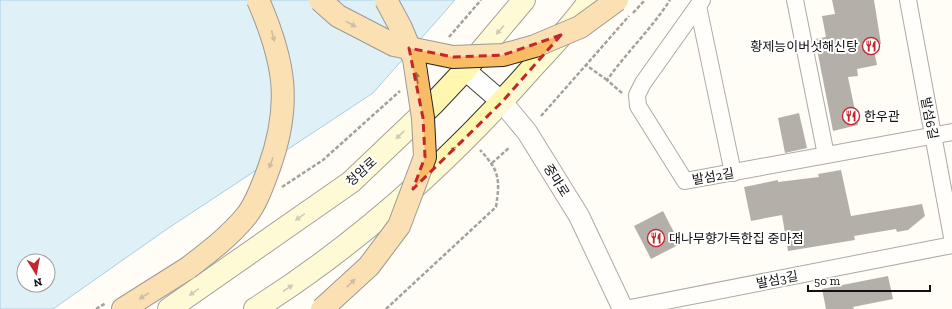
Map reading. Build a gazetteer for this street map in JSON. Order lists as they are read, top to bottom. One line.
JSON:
{"streets":{"main road":["청암로"],"street":["발섬6길","발섬2길","중마로","발섬3길"]},"crossings":[["발섬6길","발섬2길"],["청암로","중마로"],["중마로","발섬3길"]],"places":{"restaurant":["황제능이버섯해신탕","한우관","대나무향가득한집 중마점"]},"scale_bar":"50 m","north":"bottom"}
